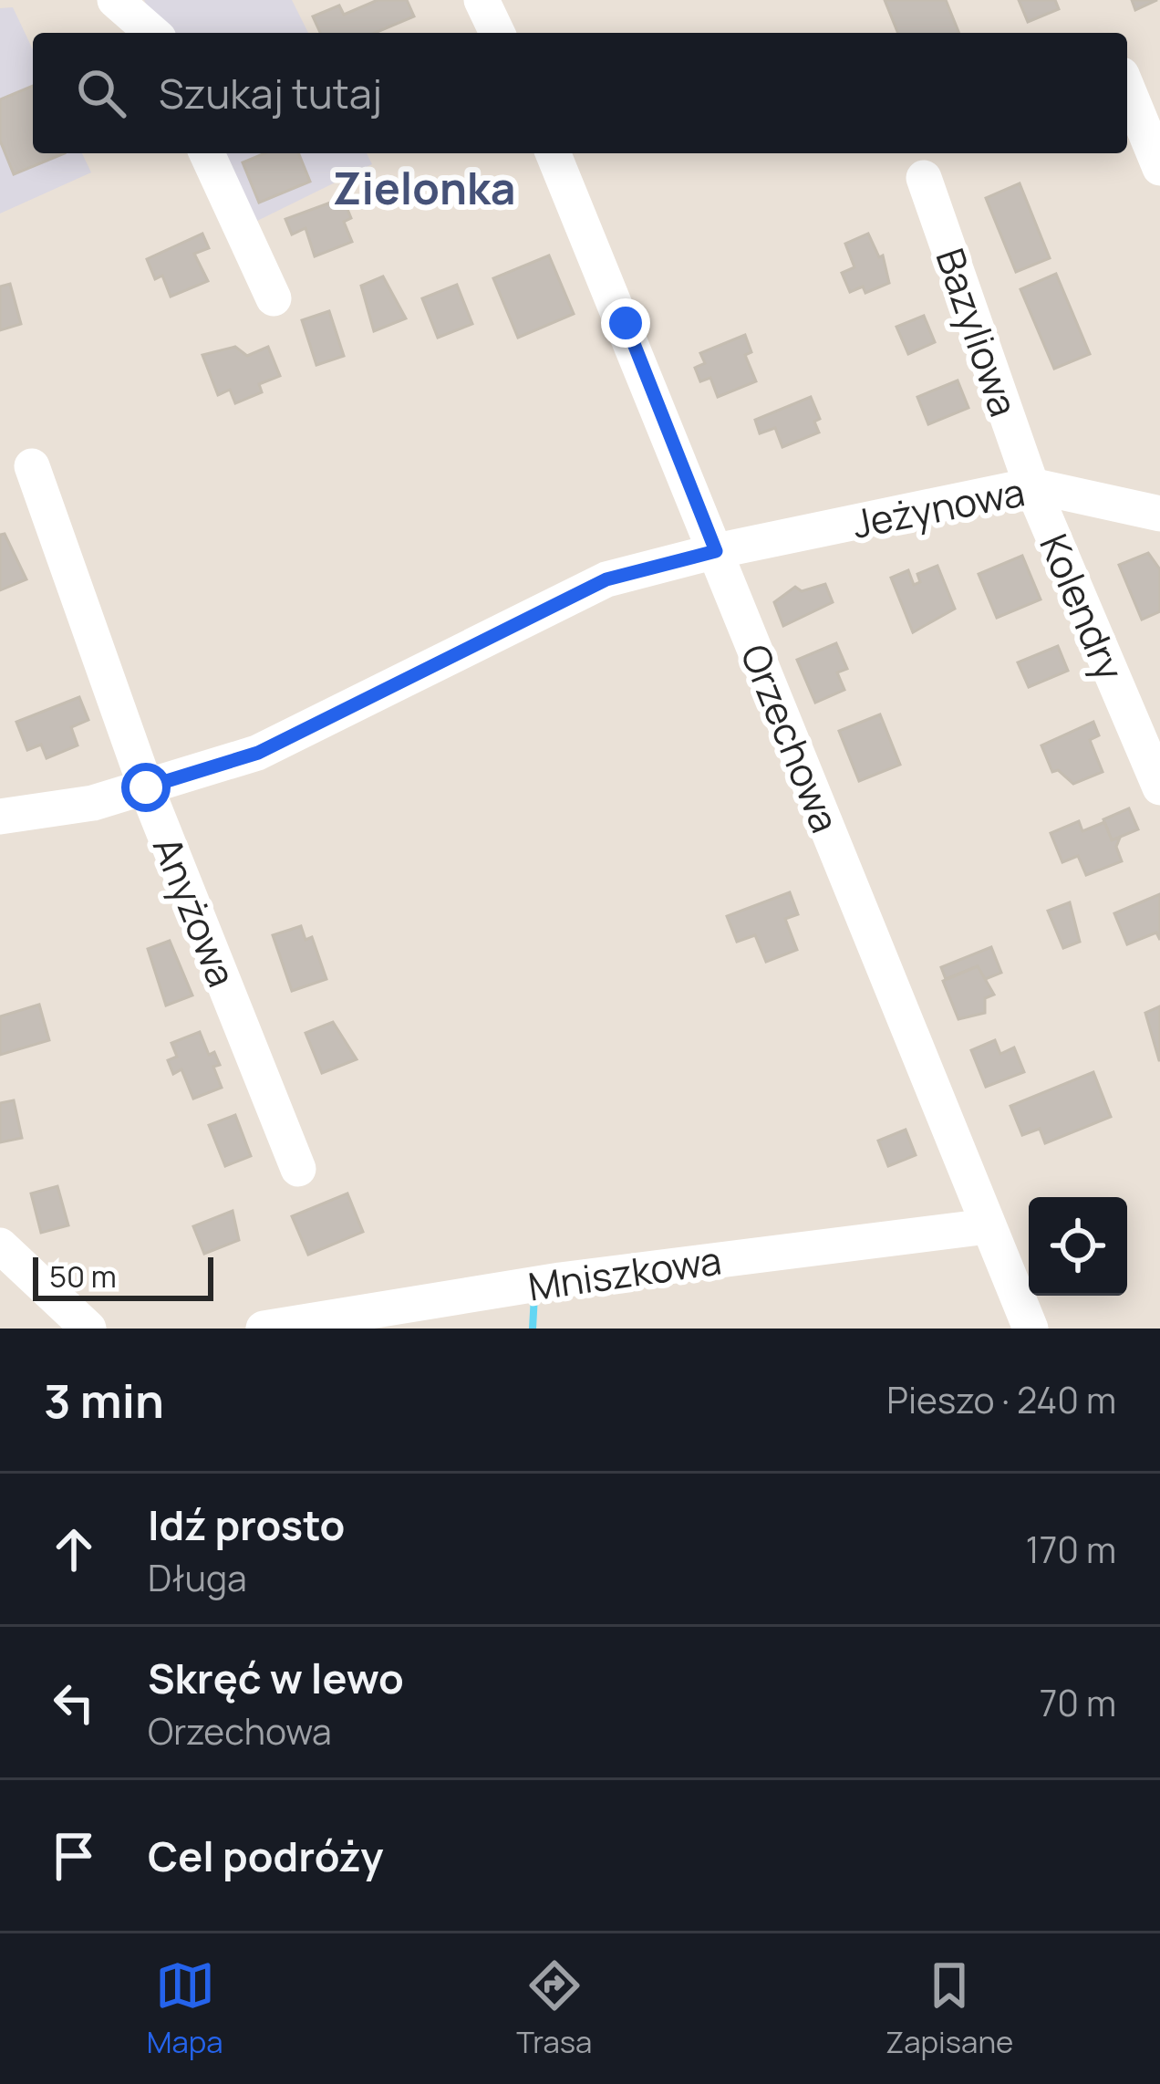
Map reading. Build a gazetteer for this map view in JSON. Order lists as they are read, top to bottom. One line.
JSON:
{"streets":{"street":["Bazyliowa","Jeżynowa","Kolendry","Orzechowa","Anyżowa","Mniszkowa"]},"crossings":[["Bazyliowa","Jeżynowa"],["Bazyliowa","Kolendry"],["Jeżynowa","Kolendry"],["Jeżynowa","Orzechowa"],["Jeżynowa","Anyżowa"],["Orzechowa","Mniszkowa"]],"districts":["Zielonka"],"scale_bar":"50 m","page":{"search":"Szukaj tutaj","scale":"50 m","heading":["3 min","Pieszo · 240 m"],"list":[["Idź prosto","Długa","170 m"],["Skręć w lewo","Orzechowa","70 m"],"Cel podróży"],"nav":["Mapa","Trasa","Zapisane"]}}
